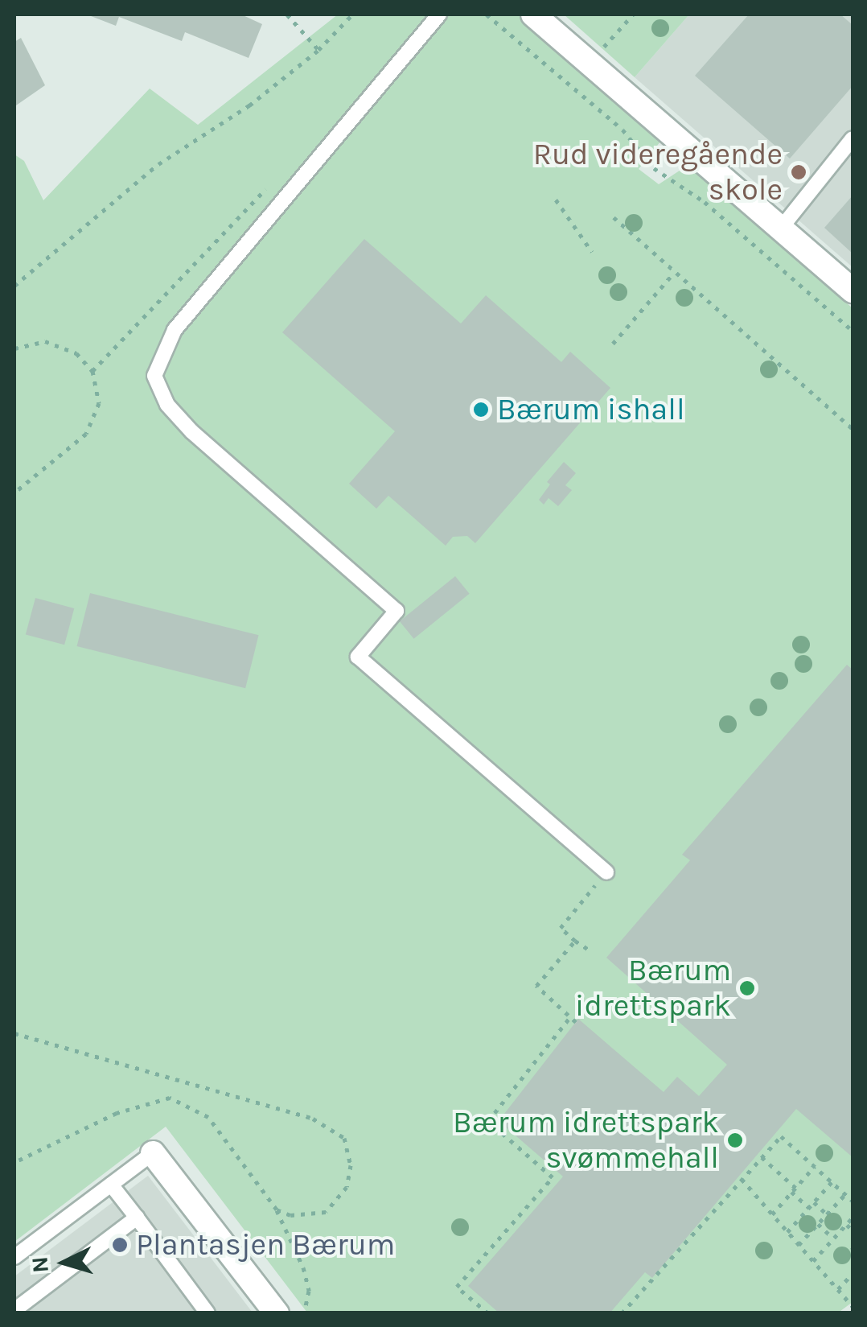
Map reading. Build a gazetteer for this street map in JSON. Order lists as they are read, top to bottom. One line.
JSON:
{"places":["Rud videregående skole","Bærum ishall","Bærum idrettspark","Bærum idrettspark svømmehall","Plantasjen Bærum"],"north":"left"}
